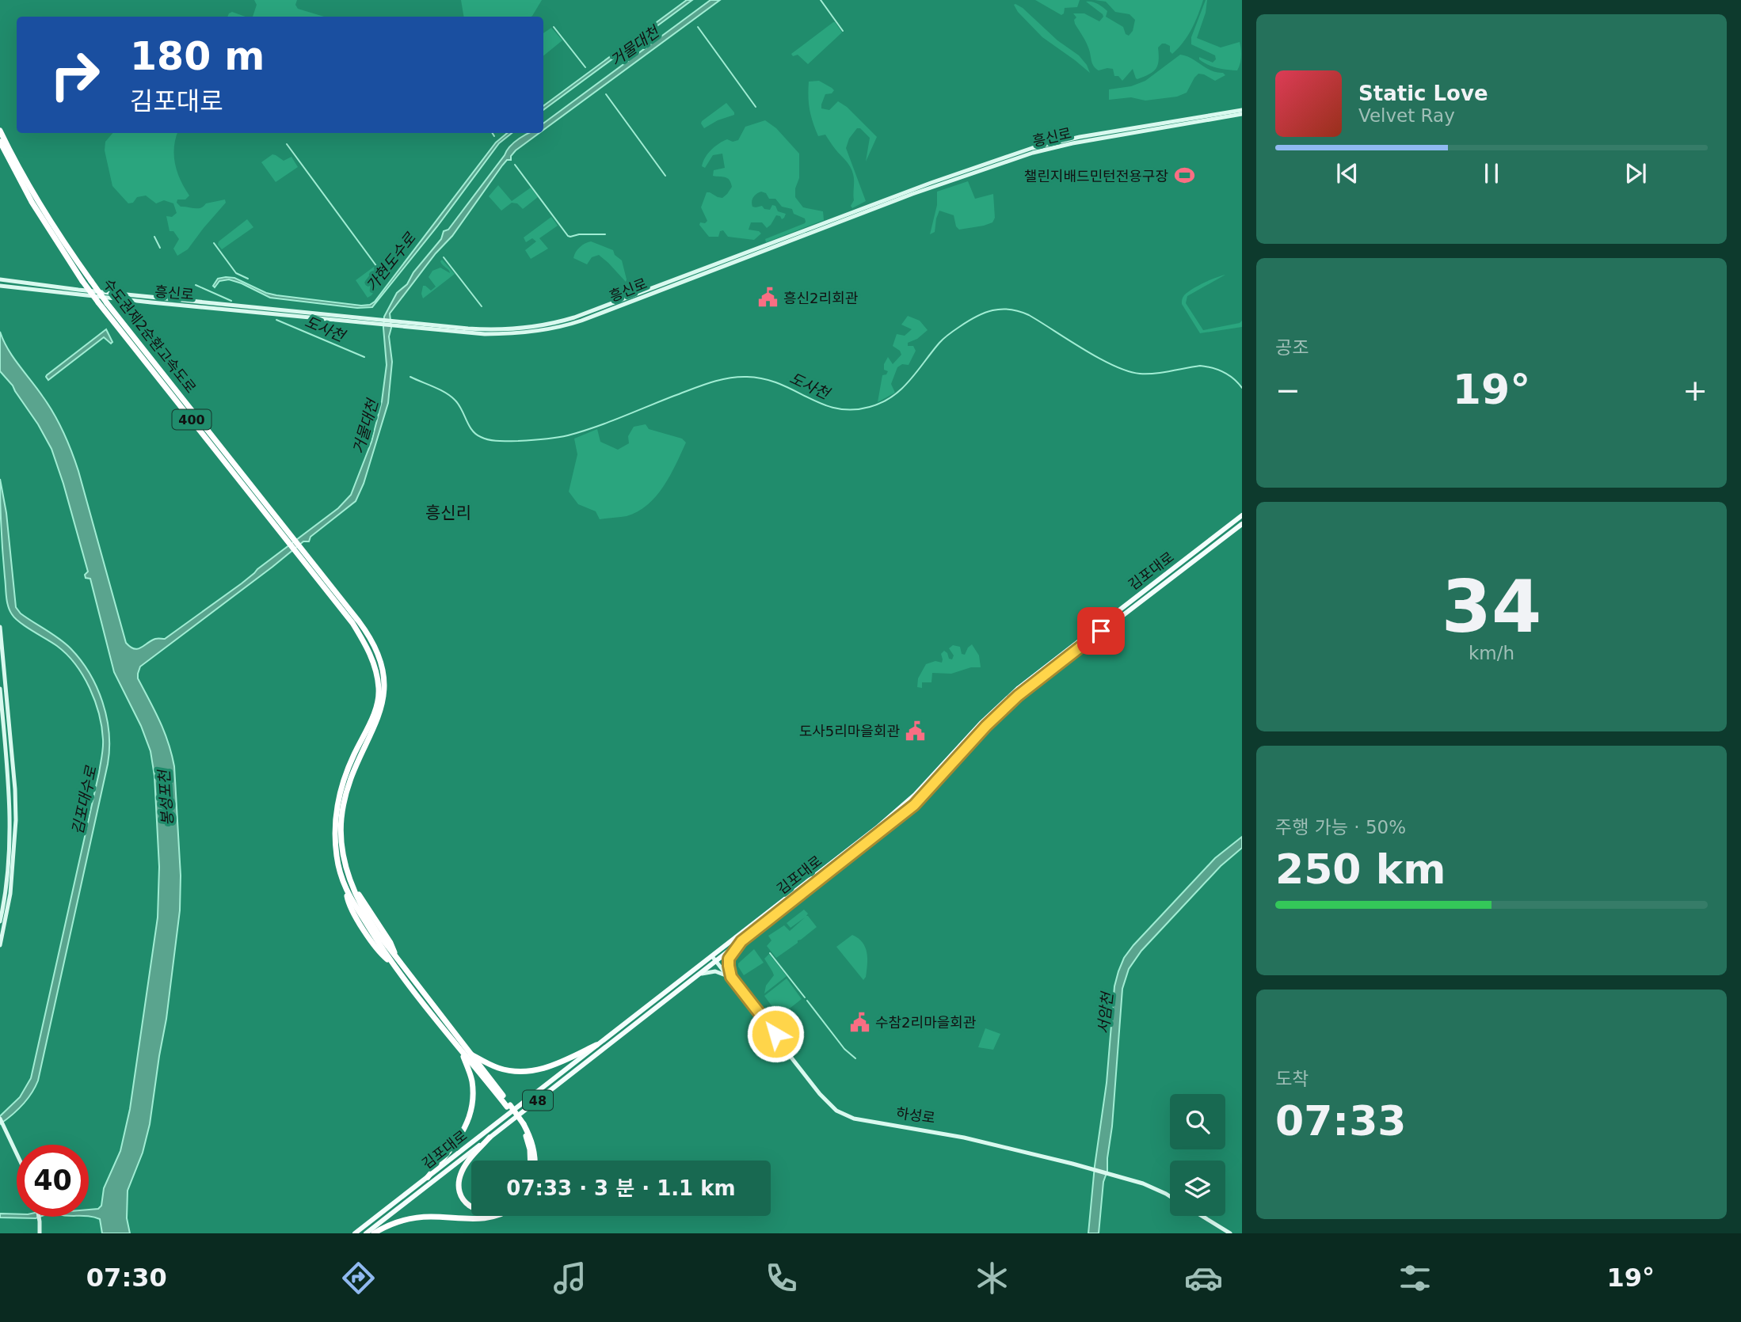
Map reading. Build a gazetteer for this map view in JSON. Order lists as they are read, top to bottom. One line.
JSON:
{"streets":{"highway":["수도권제2순환고속도로","400"],"main road":["흥신로","김포대로","48","하성로"]},"crossings":[["김포대로","하성로"]],"districts":["흥신리"],"water":["거물대천","가현도수로","도사천","봉성포천","김포대수로","서암천"],"places":{"sports":["챌린지배드민턴전용구장"],"public building":["흥신2리회관","도사5리마을회관","수참2리마을회관"]},"page":{"turn":["180 m","김포대로"],"song":["Static Love","Velvet Ray"],"tile":["공조",["34","km/h"],["주행 가능 · 50%","250 km"],["도착","07:33"]],"heat":["−","19°","+"],"limit":"40","trip":"07:33 · 3 분 · 1.1 km","tabs":["07:30","19°"]}}
